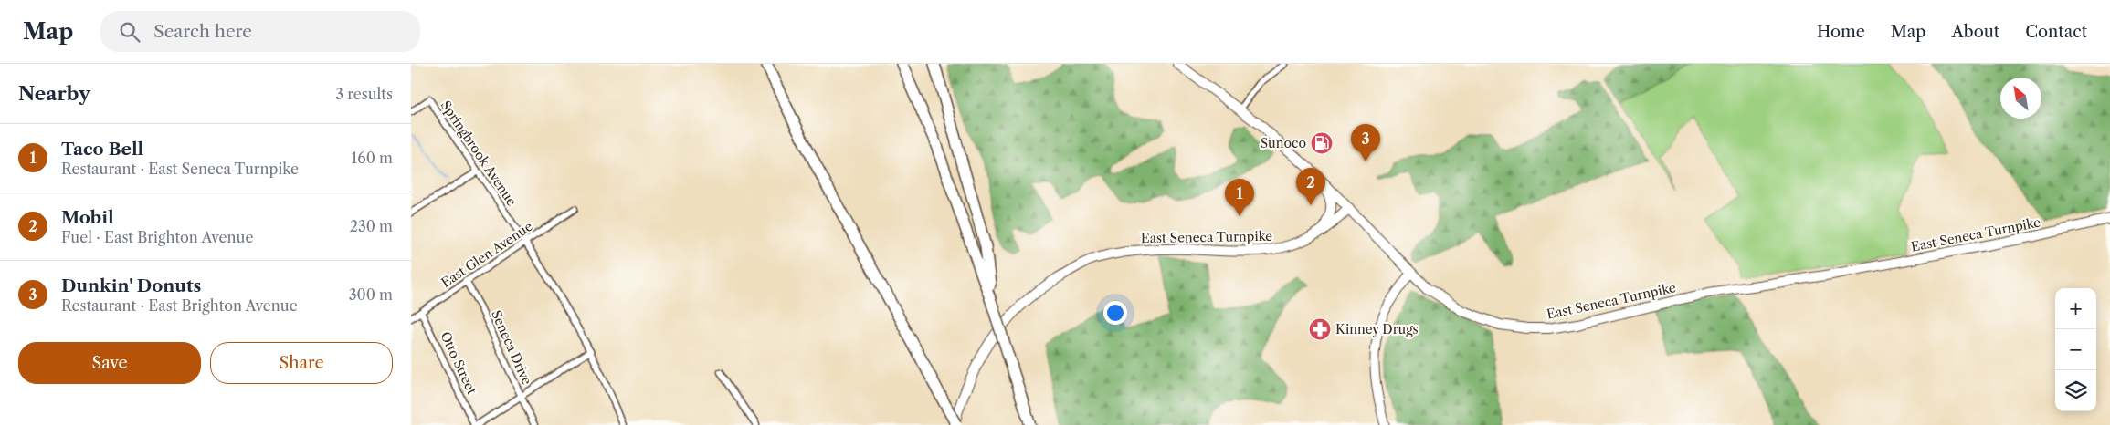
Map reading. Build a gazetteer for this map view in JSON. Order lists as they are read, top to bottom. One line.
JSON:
{"streets":{"main road":["East Seneca Turnpike"],"street":["Springbrook Avenue","East Glen Avenue","Seneca Drive","Otto Street"]},"crossings":[["Springbrook Avenue","East Glen Avenue"],["East Glen Avenue","Seneca Drive"],["East Glen Avenue","Otto Street"]],"places":{"fuel station":["Sunoco"],"pharmacy":["Kinney Drugs"]},"north":"top left","page":{"header":"Map","search":"Search here","nav":["Home","Map","About","Contact"],"heading":["Nearby","3 results"],"list":[{"mark":"1","name":"Taco Bell","note":"Restaurant · East Seneca Turnpike","value":"160 m"},{"mark":"2","name":"Mobil","note":"Fuel · East Brighton Avenue","value":"230 m"},{"mark":"3","name":"Dunkin' Donuts","note":"Restaurant · East Brighton Avenue","value":"300 m"}],"pins":["3","2","1"],"map_buttons":["+","−"],"buttons":["Save","Share"]}}
